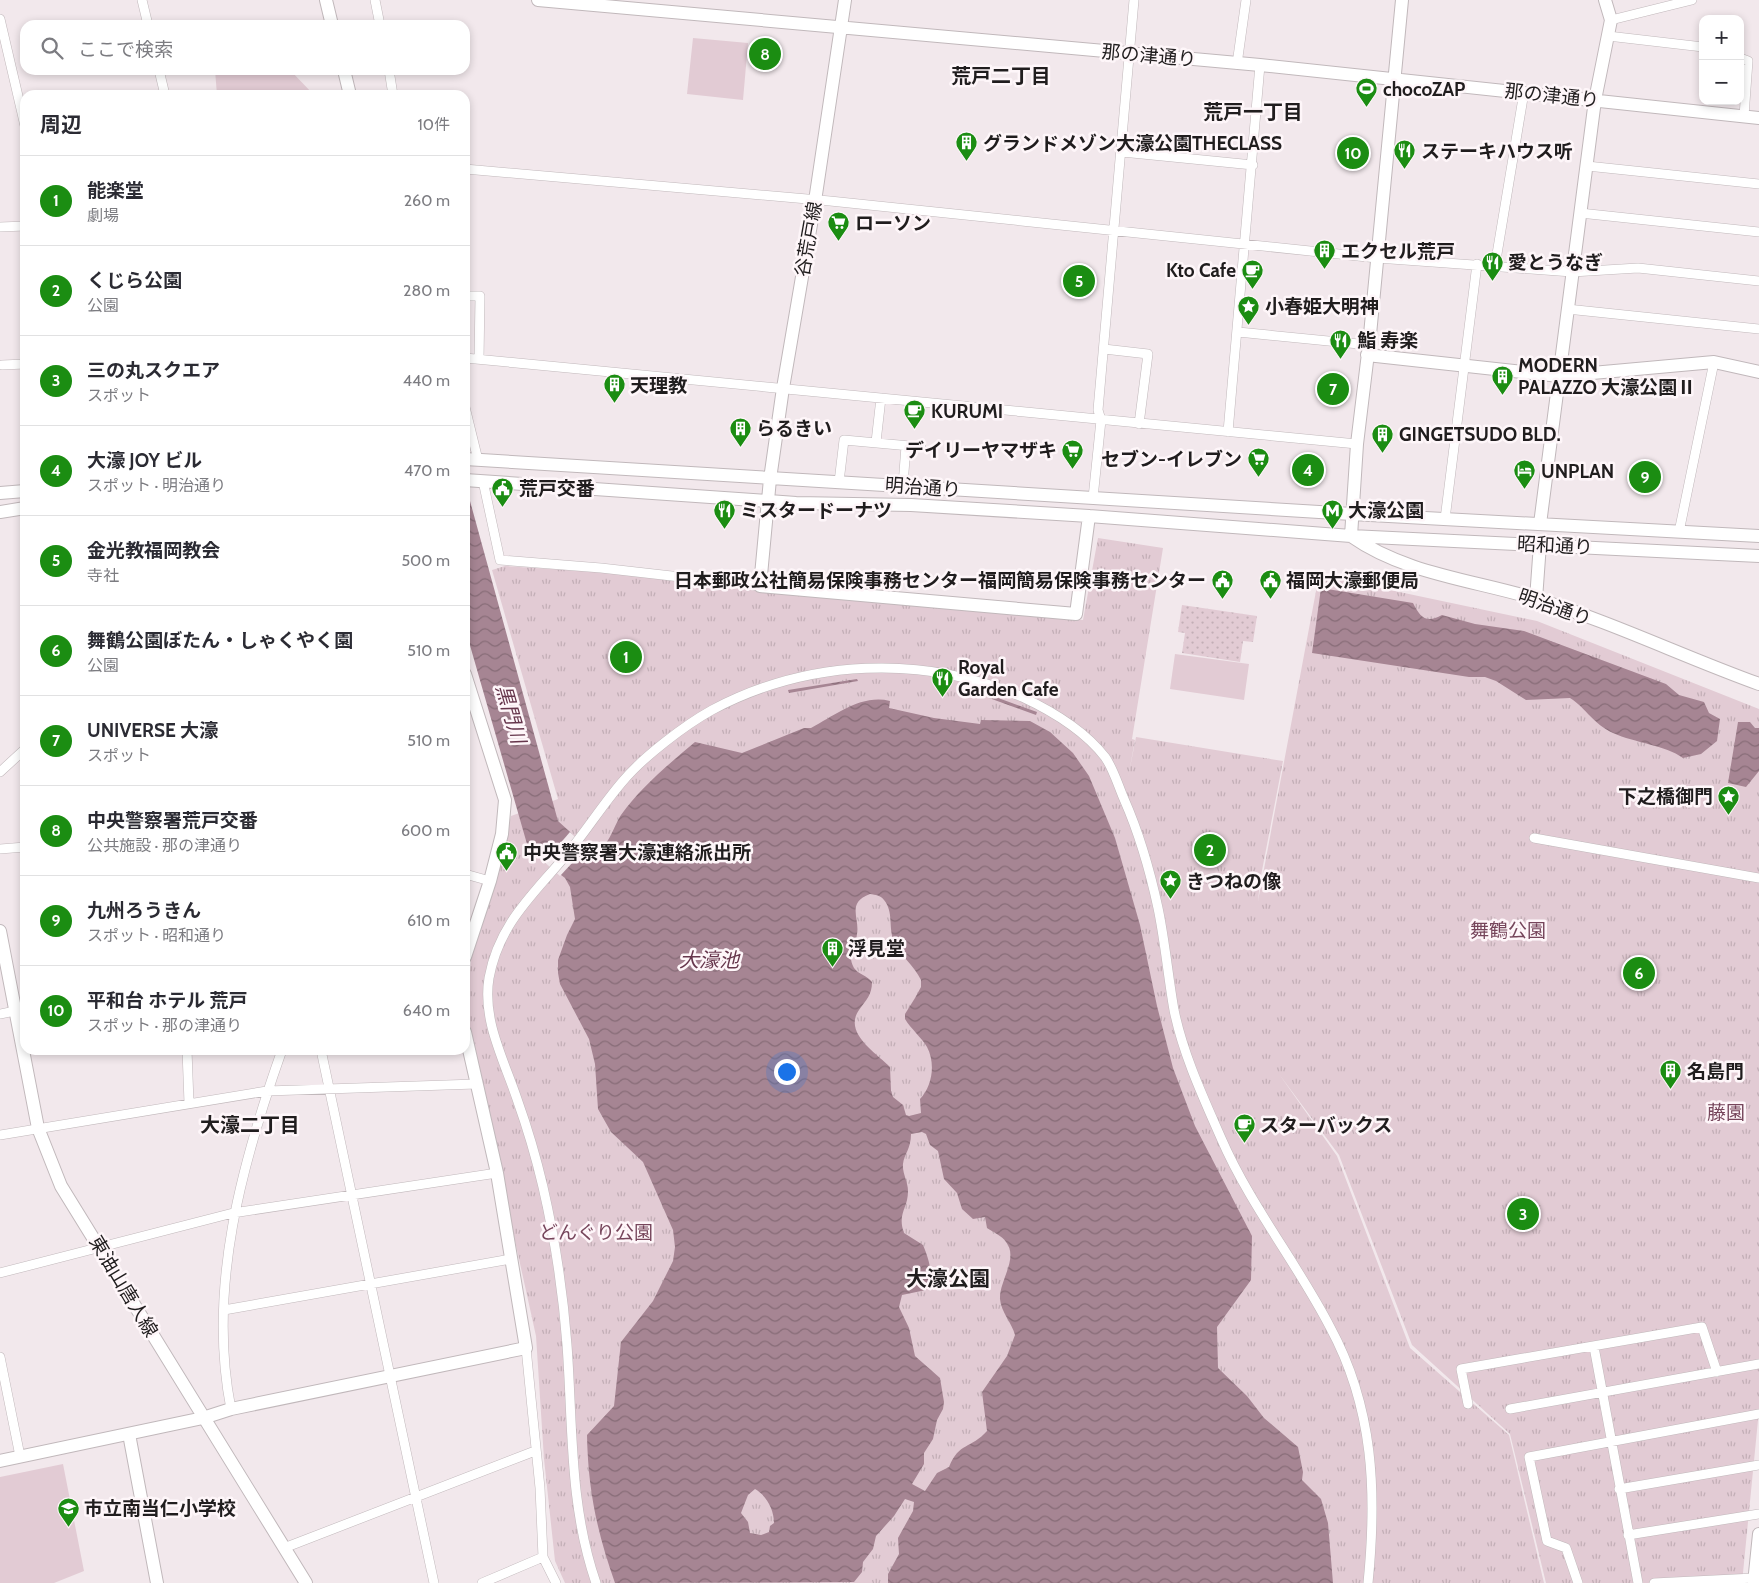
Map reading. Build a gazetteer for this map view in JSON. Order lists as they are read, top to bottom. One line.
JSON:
{"streets":{"street":["那の津通り","谷荒戸線","明治通り","昭和通り","東油山唐人線"]},"crossings":[["那の津通り","谷荒戸線"],["谷荒戸線","明治通り"],["明治通り","昭和通り"]],"districts":["荒戸二丁目","荒戸一丁目","大濠二丁目","大濠公園"],"water":["黒門川","大濠池"],"parks":["舞鶴公園","藤園","どんぐり公園"],"places":{"sports":["chocoZAP"],"building":["グランドメゾン大濠公園THECLASS","エクセル荒戸","MODERN PALAZZO 大濠公園Ⅱ","天理教","らるきい","GINGETSUDO BLD.","浮見堂","名島門"],"restaurant":["ステーキハウス听","愛とうなぎ","鮨 寿楽","ミスタードーナツ","Royal Garden Cafe"],"supermarket":["ローソン","デイリーヤマザキ","セブン-イレブン"],"cafe":["Kto Cafe","KURUMI","スターバックス"],"place":["小春姫大明神","下之橋御門","きつねの像"],"hotel":["UNPLAN"],"public building":["荒戸交番","日本郵政公社簡易保険事務センター福岡簡易保険事務センター","福岡大濠郵便局","中央警察署大濠連絡派出所"],"metro station":["大濠公園"],"school or university":["市立南当仁小学校"]},"page":{"map_buttons":["+","−"],"search":"ここで検索","pins":["8","10","5","7","4","9","1","2","6","3"],"heading":["周辺","10件"],"list":[{"mark":"1","name":"能楽堂","note":"劇場","value":"260 m"},{"mark":"2","name":"くじら公園","note":"公園","value":"280 m"},{"mark":"3","name":"三の丸スクエア","note":"スポット","value":"440 m"},{"mark":"4","name":"大濠 JOY ビル","note":"スポット · 明治通り","value":"470 m"},{"mark":"5","name":"金光教福岡教会","note":"寺社","value":"500 m"},{"mark":"6","name":"舞鶴公園ぼたん・しゃくやく園","note":"公園","value":"510 m"},{"mark":"7","name":"UNIVERSE 大濠","note":"スポット","value":"510 m"},{"mark":"8","name":"中央警察署荒戸交番","note":"公共施設 · 那の津通り","value":"600 m"},{"mark":"9","name":"九州ろうきん","note":"スポット · 昭和通り","value":"610 m"},{"mark":"10","name":"平和台 ホテル 荒戸","note":"スポット · 那の津通り","value":"640 m"}]}}
